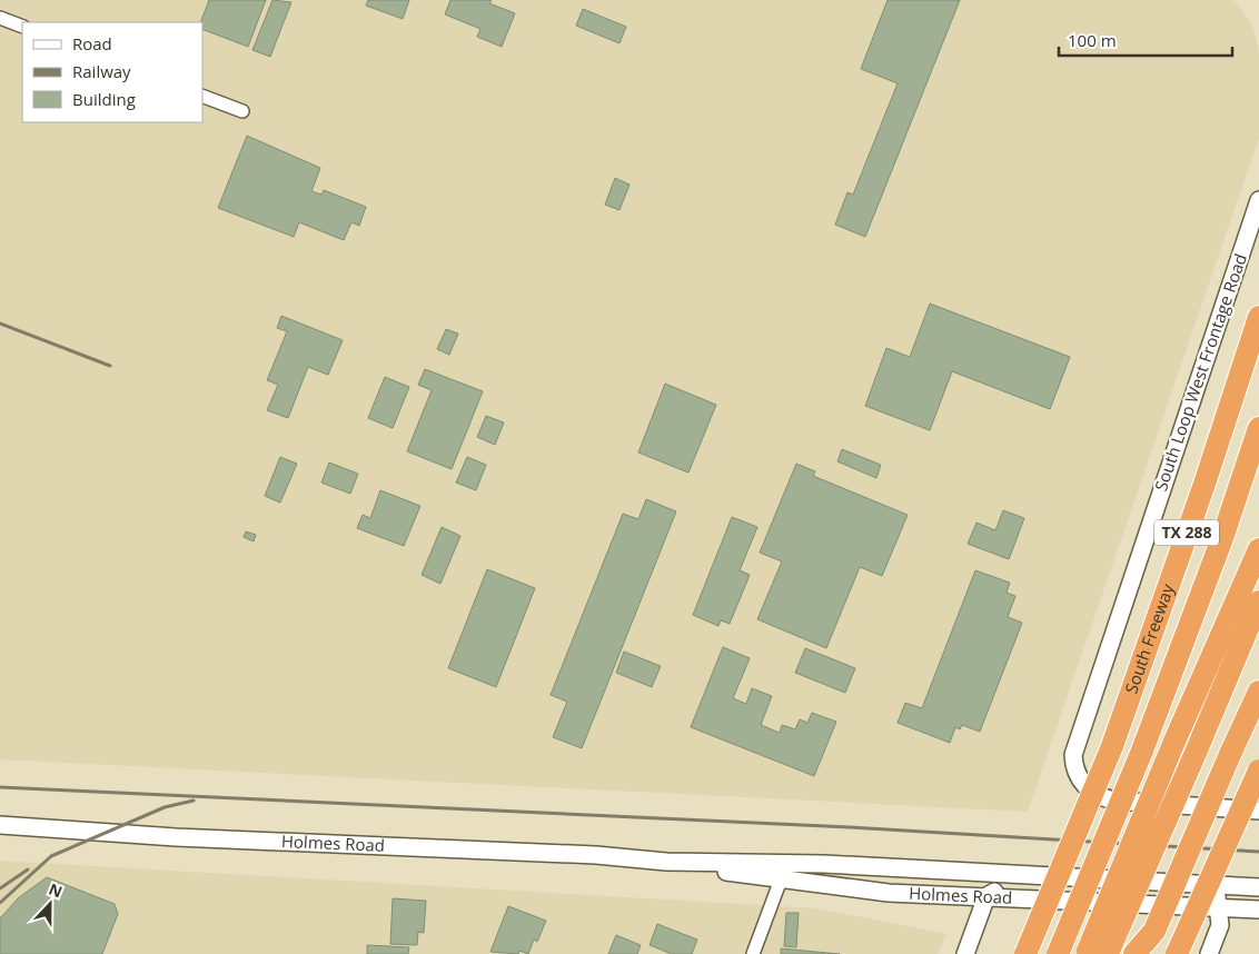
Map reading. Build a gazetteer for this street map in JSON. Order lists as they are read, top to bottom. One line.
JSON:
{"streets":{"highway":["TX 288","South Freeway"],"main road":["South Loop West Frontage Road","Holmes Road"]},"legend":["Road","Railway","Building"],"scale_bar":"100 m","north":"top"}
